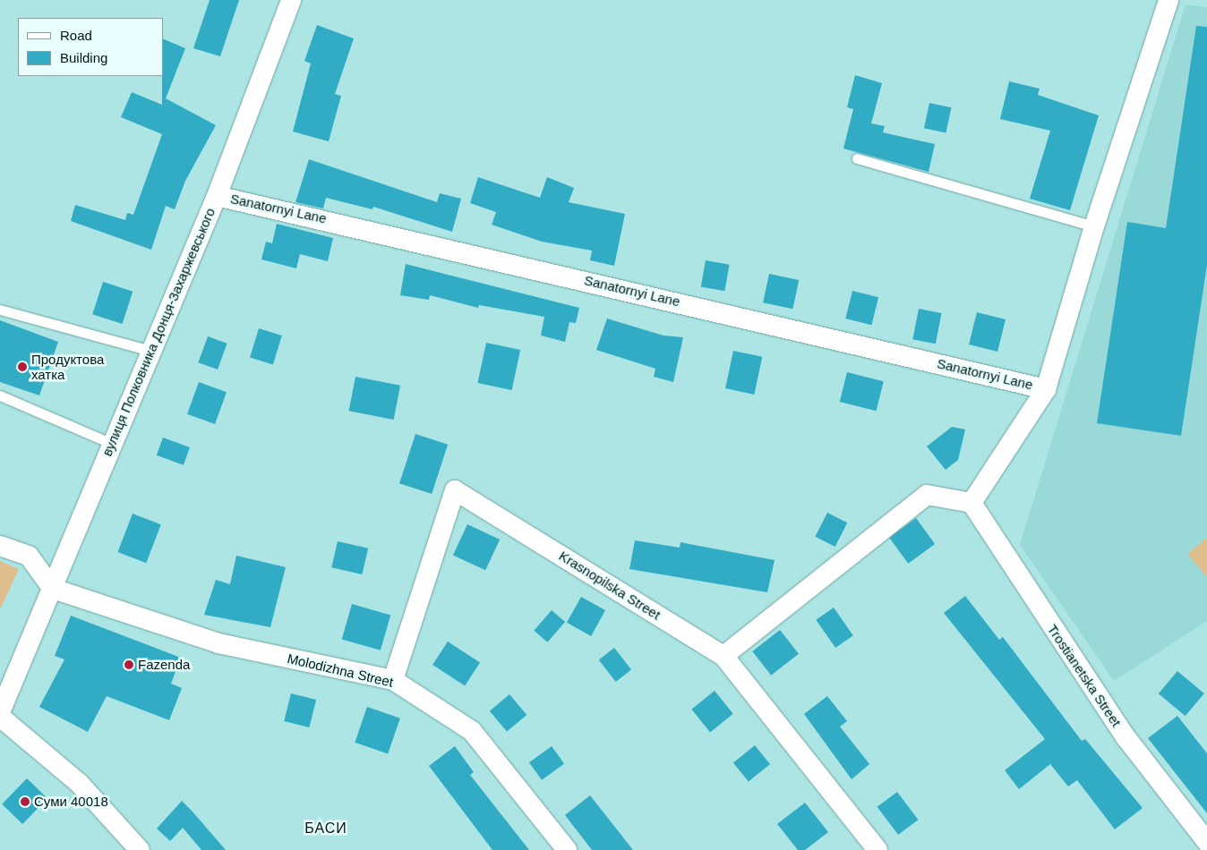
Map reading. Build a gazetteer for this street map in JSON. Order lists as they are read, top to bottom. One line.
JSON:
{"streets":{"street":["Sanatornyi Lane","вулиця Полковника Донця-Захаржевського","Krasnopilska Street","Molodizhna Street","Trostianetska Street"]},"crossings":[["Sanatornyi Lane","вулиця Полковника Донця-Захаржевського"],["вулиця Полковника Донця-Захаржевського","Molodizhna Street"],["Krasnopilska Street","Molodizhna Street"]],"districts":["БАСИ"],"places":["Продуктова хатка","Fazenda","Суми 40018"],"legend":["Road","Building"]}
